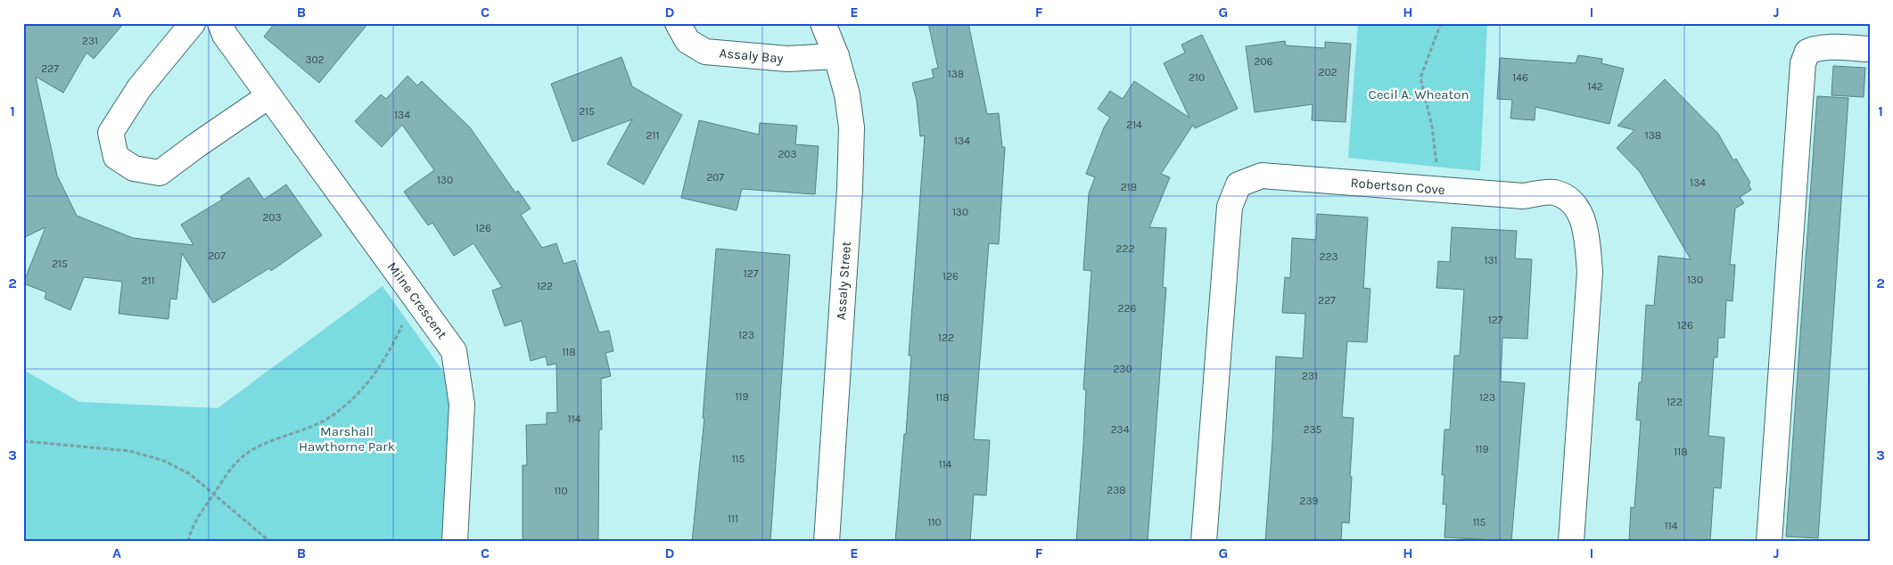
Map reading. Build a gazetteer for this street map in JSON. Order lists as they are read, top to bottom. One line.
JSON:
{"streets":{"street":["Assaly Bay","Robertson Cove","Assaly Street","Milne Crescent"]},"crossings":[["Assaly Bay","Assaly Street"]],"parks":["Cecil A. Wheaton","Marshall Hawthorne Park"],"house_numbers":["231","302","206","227","202","138","210","146","142","215","134","214","211","138","134","203","207","130","134","218","130","203","126","222","207","223","131","215","127","126","130","211","122","227","226","127","126","123","122","118","230","231","119","118","123","122","114","234","235","119","118","115","114","238","110","239","111","110","115","114"],"grid":{"columns":["A","B","C","D","E","F","G","H","I","J"],"rows":["1","2","3"]}}
